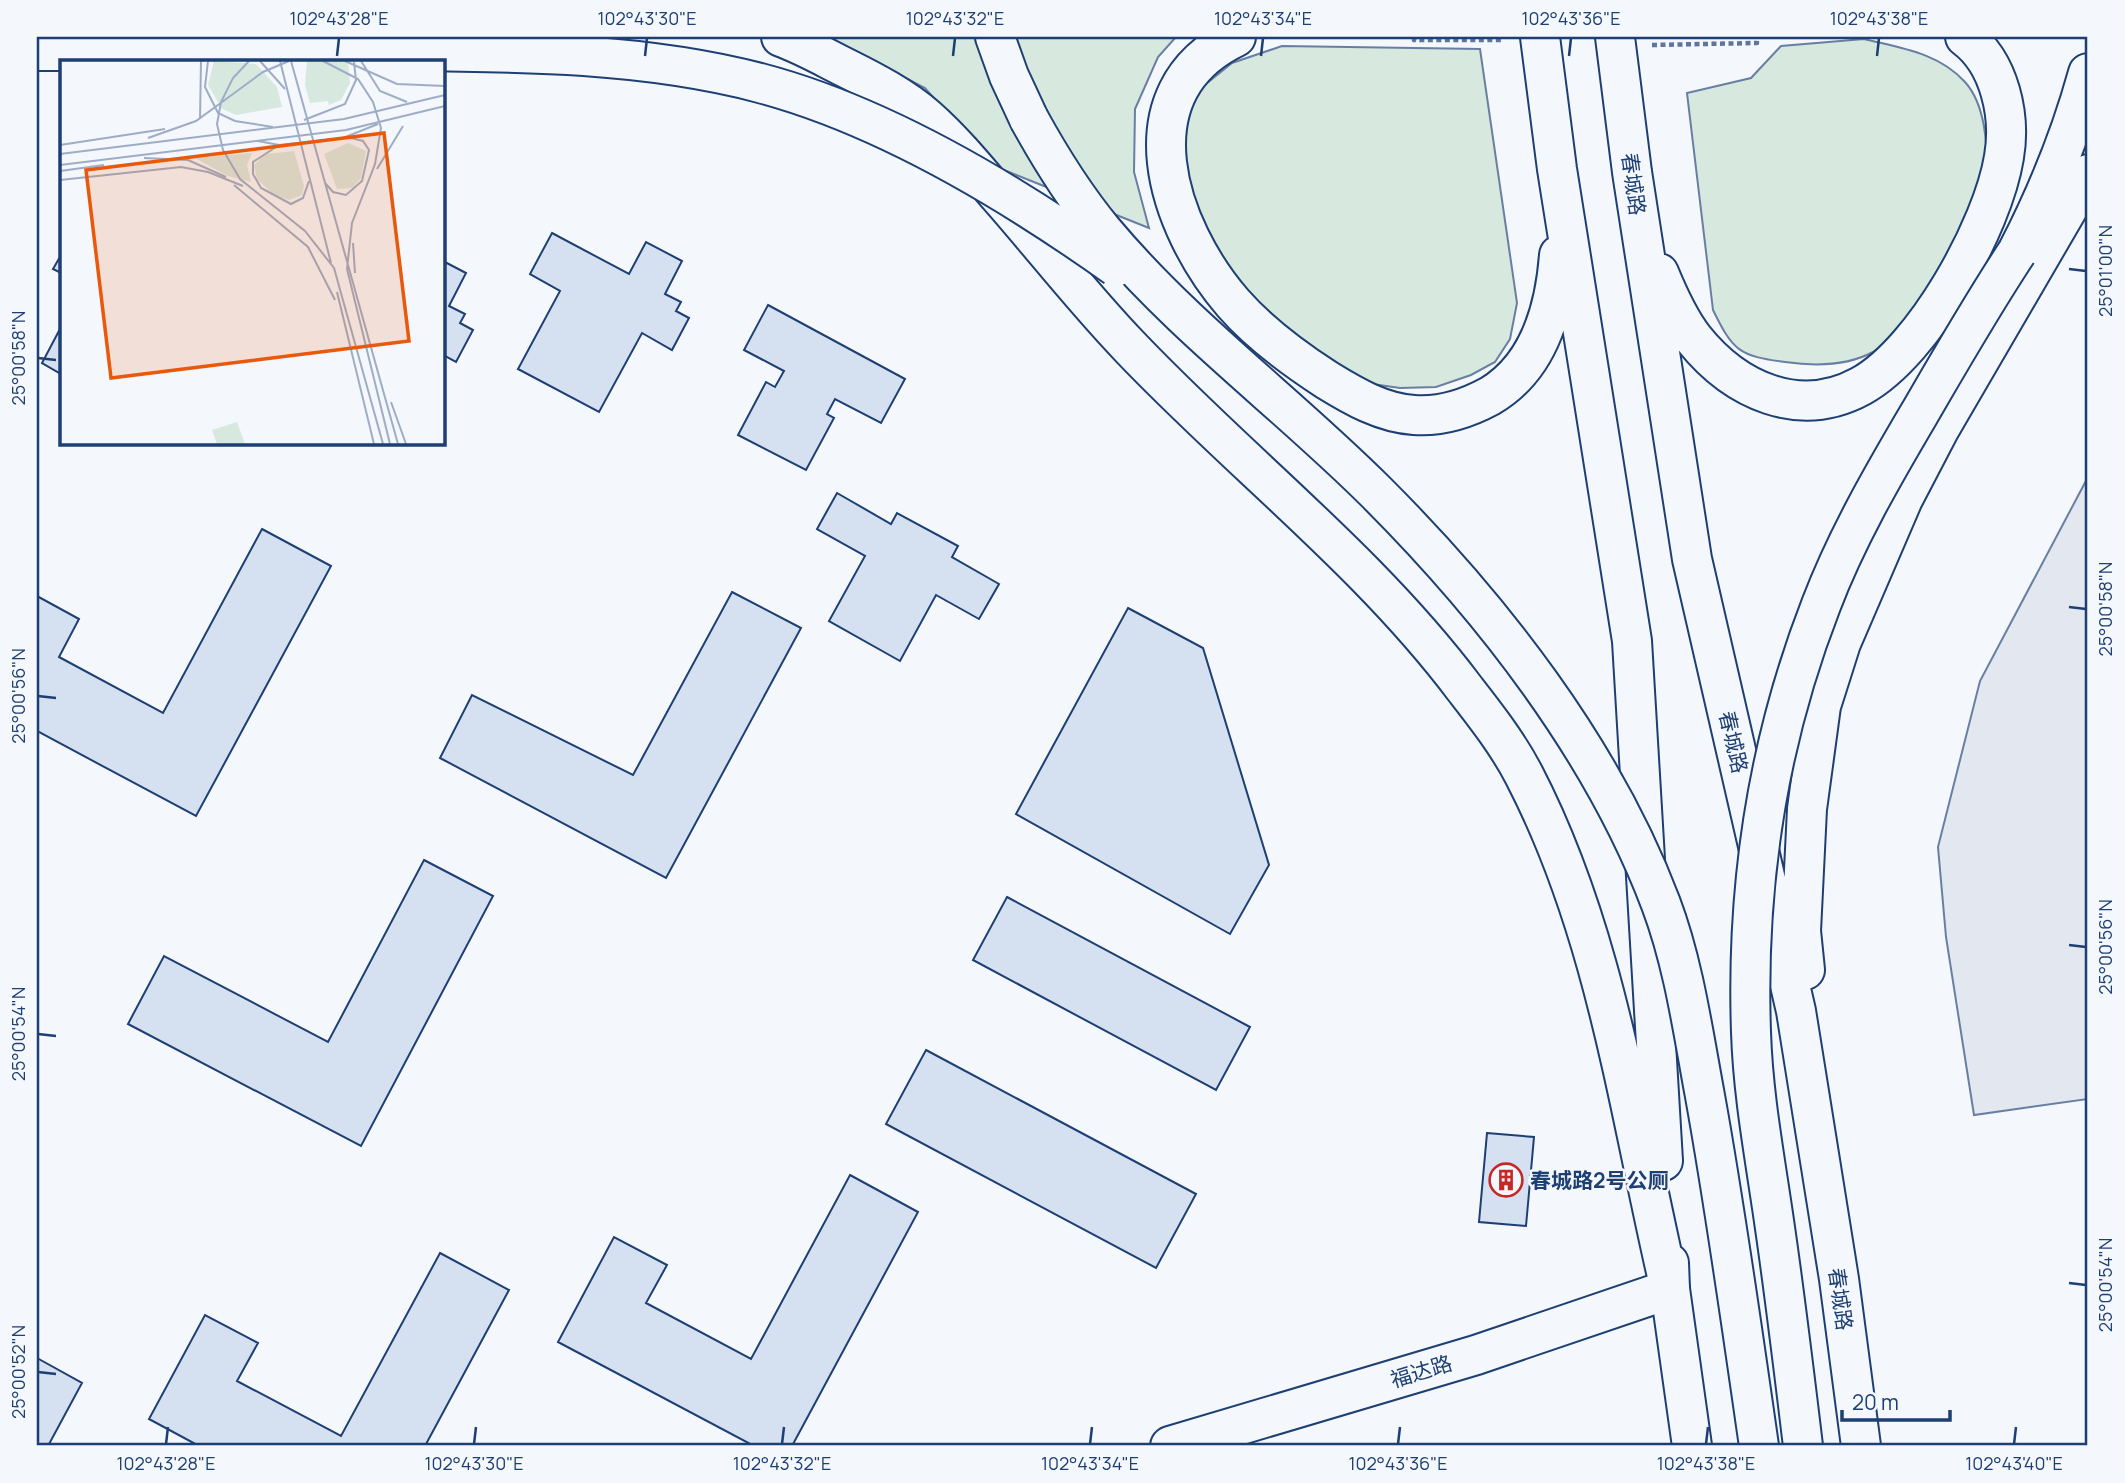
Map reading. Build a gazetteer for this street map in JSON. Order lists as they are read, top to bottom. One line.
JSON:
{"streets":{"main road":["春城路","福达路"]},"places":{"building":["春城路2号公厕"]},"scale_bar":"20 m","coordinates":["102°43'28\"E","102°43'30\"E","102°43'32\"E","102°43'34\"E","102°43'36\"E","102°43'38\"E","25°01'00\"N","25°00'58\"N","25°00'56\"N","25°00'54\"N","25°00'52\"N","102°43'40\"E"]}
